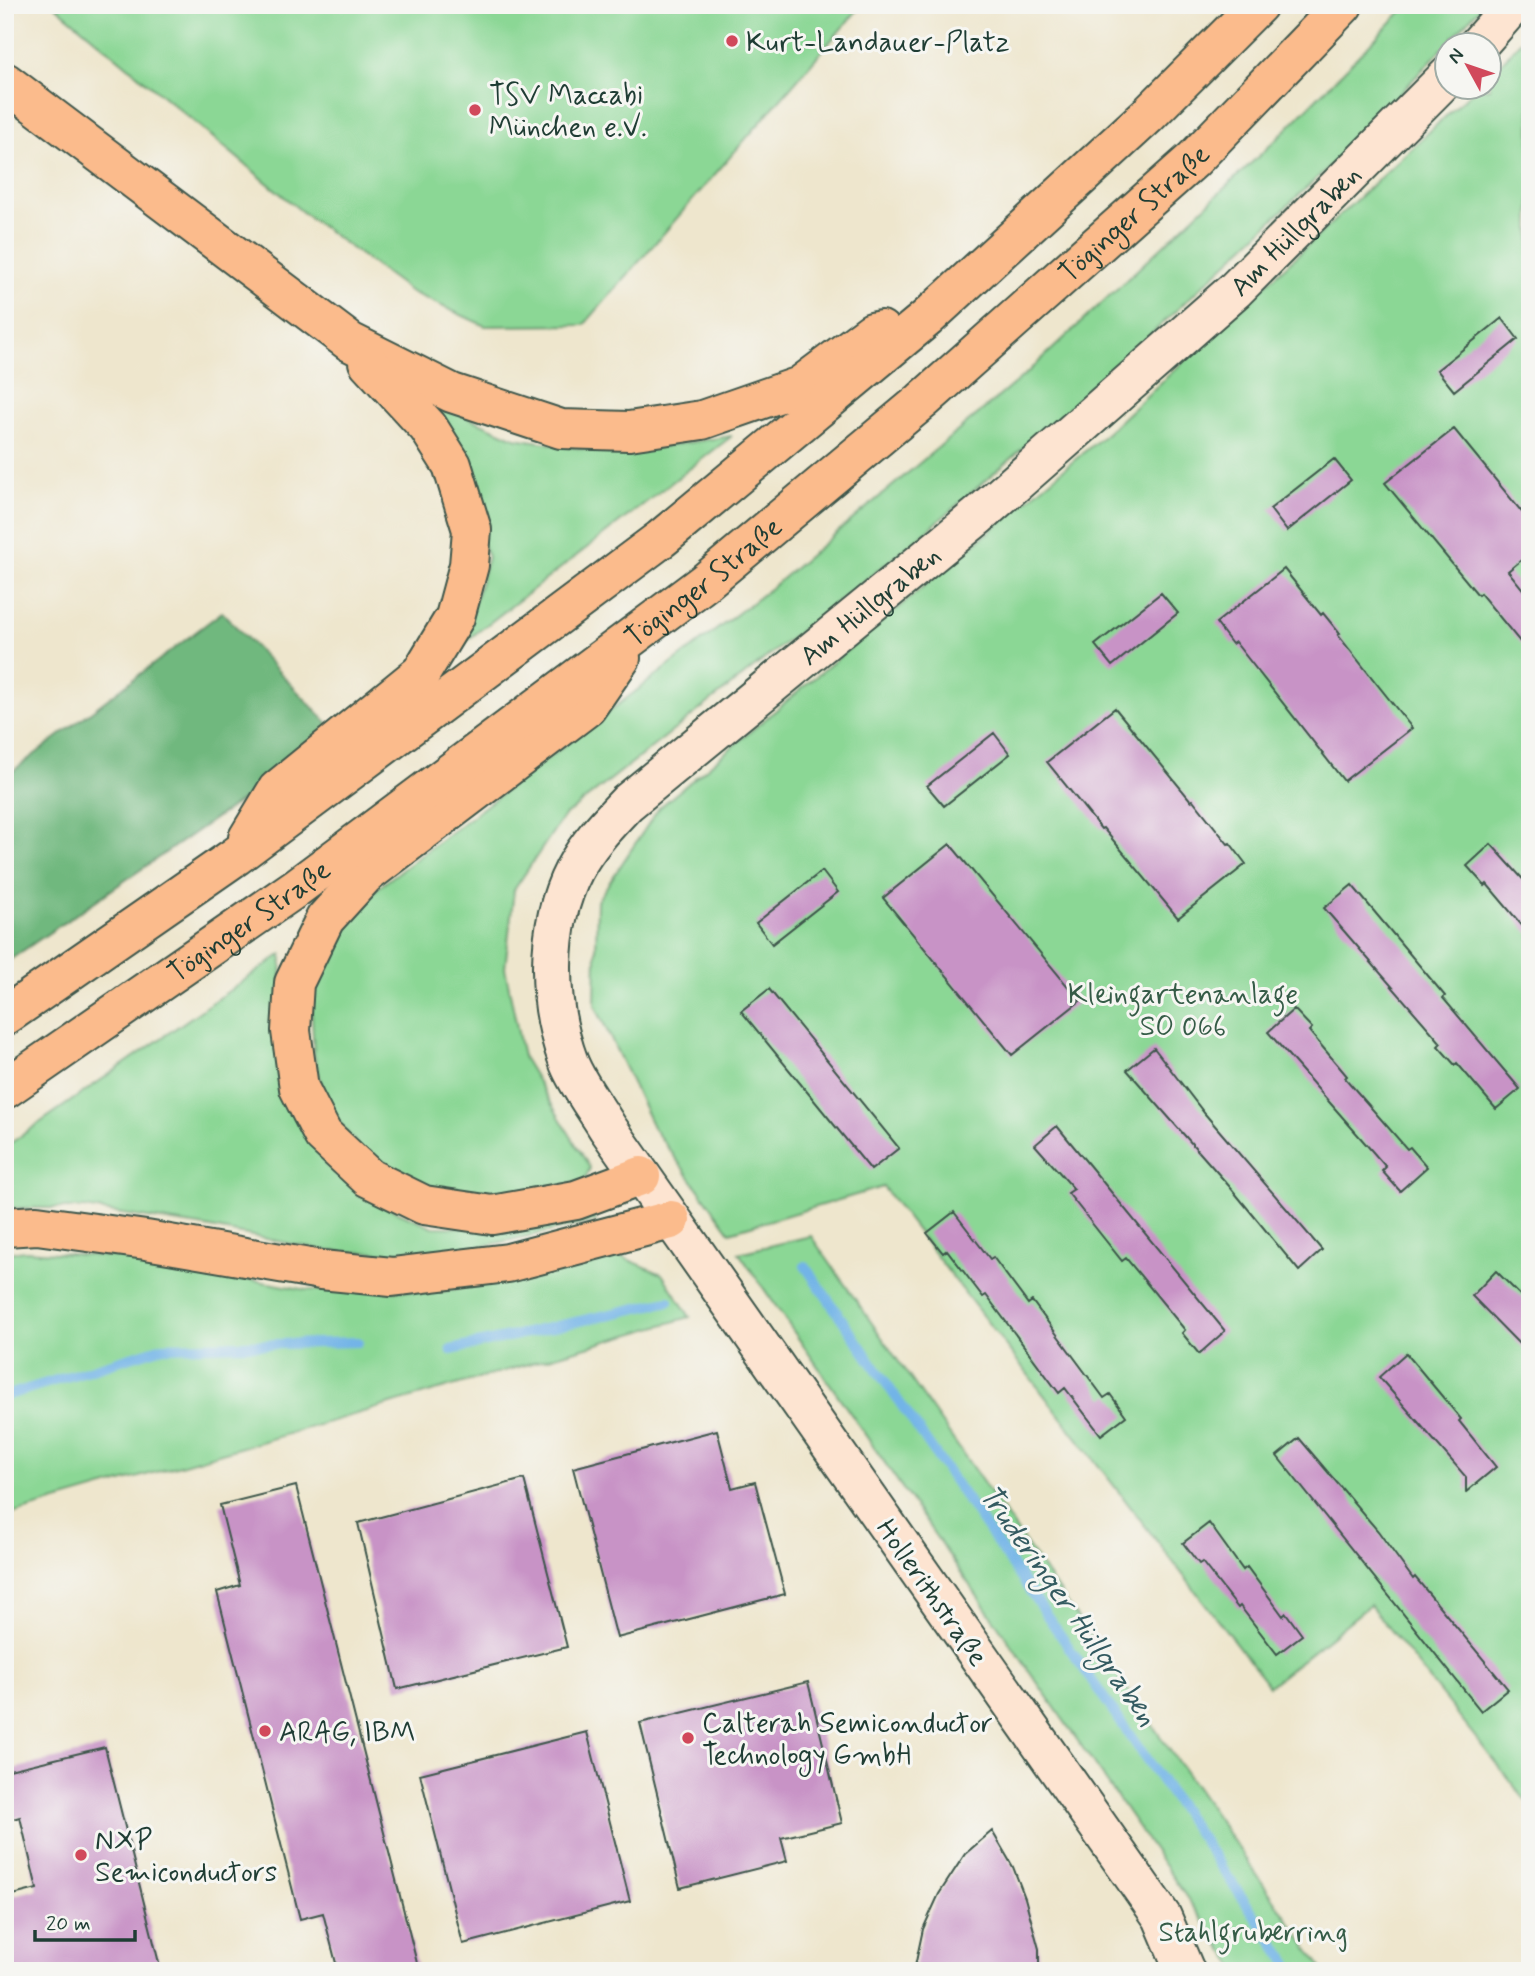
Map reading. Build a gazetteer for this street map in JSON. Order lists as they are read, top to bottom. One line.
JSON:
{"streets":{"highway":["Töginger Straße"],"main road":["Am Hüllgraben","Hollerithstraße"]},"crossings":[["Am Hüllgraben","Hollerithstraße"]],"water":["Truderinger Hüllgraben"],"parks":["Kleingartenanlage SO 066","Stahlgruberring"],"places":["Kurt-Landauer-Platz","TSV Maccabi München e.V.","ARAG, IBM","Calterah Semiconductor Technology GmbH","NXP Semiconductors"],"scale_bar":"20 m","north":"top left"}
